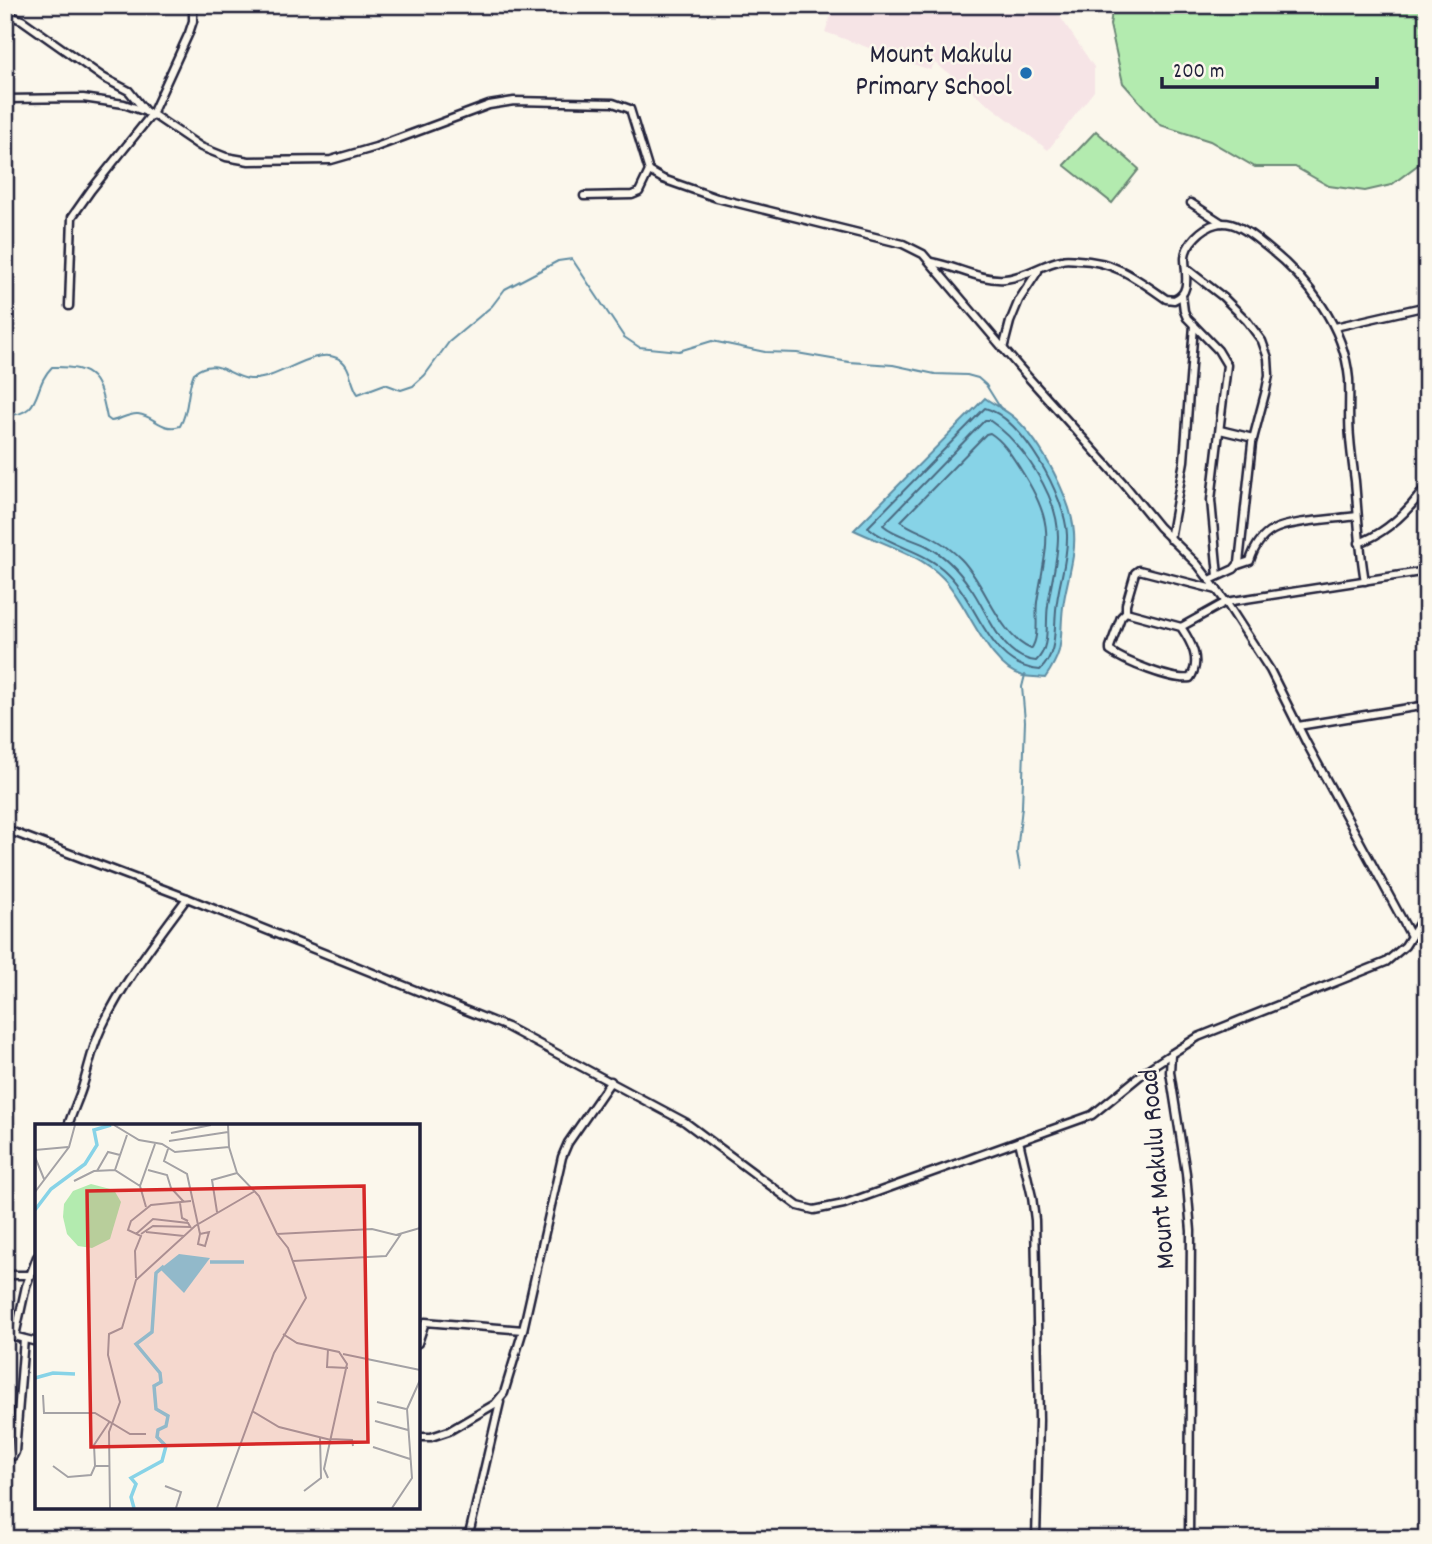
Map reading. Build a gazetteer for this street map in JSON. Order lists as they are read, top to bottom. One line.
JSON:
{"streets":{"street":["Mount Makulu Road"]},"places":["Mount Makulu Primary School"],"scale_bar":"200 m"}
